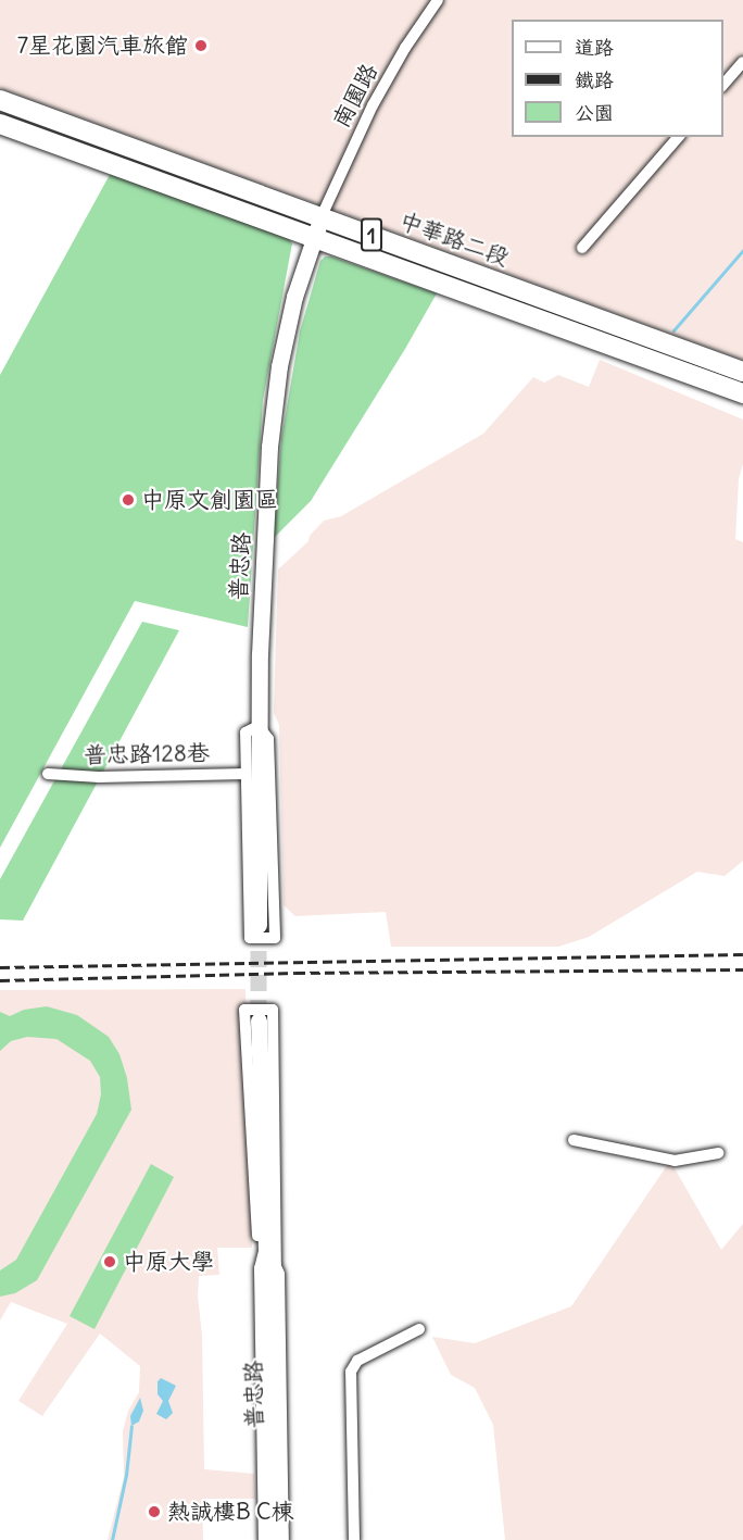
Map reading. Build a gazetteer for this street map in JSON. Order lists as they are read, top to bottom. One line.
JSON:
{"streets":{"main road":["1","中華路二段"],"street":["南園路","普忠路","普忠路128巷"]},"crossings":[["南園路","中華路二段"],["南園路","普忠路"],["中華路二段","普忠路"]],"places":["7星花園汽車旅館","中原文創園區","中原大學","熱誠樓B C棟"],"legend":["道路","鐵路","公園"]}
